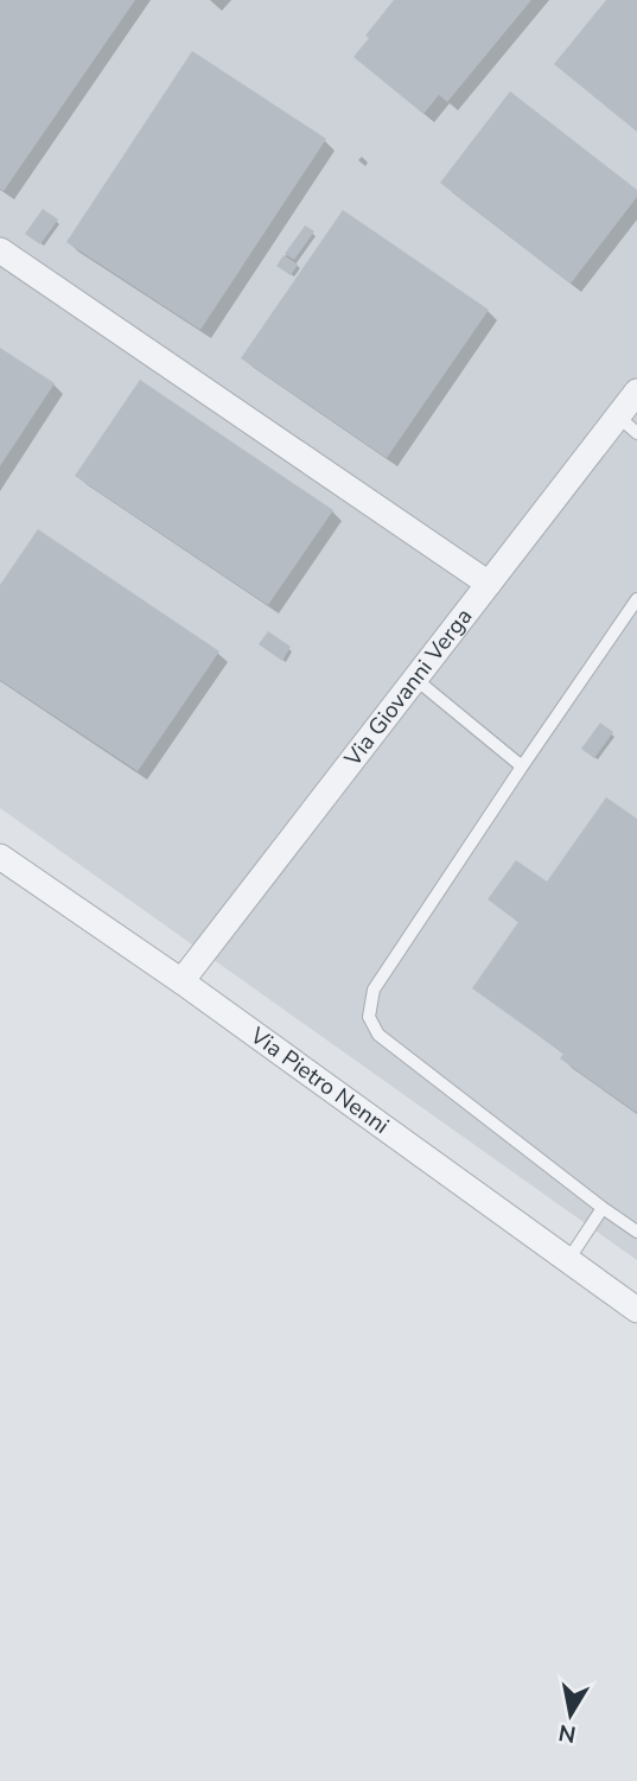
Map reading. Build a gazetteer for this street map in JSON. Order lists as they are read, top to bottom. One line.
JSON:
{"streets":{"street":["Via Giovanni Verga","Via Pietro Nenni"]},"crossings":[["Via Giovanni Verga","Via Pietro Nenni"]],"north":"bottom"}
